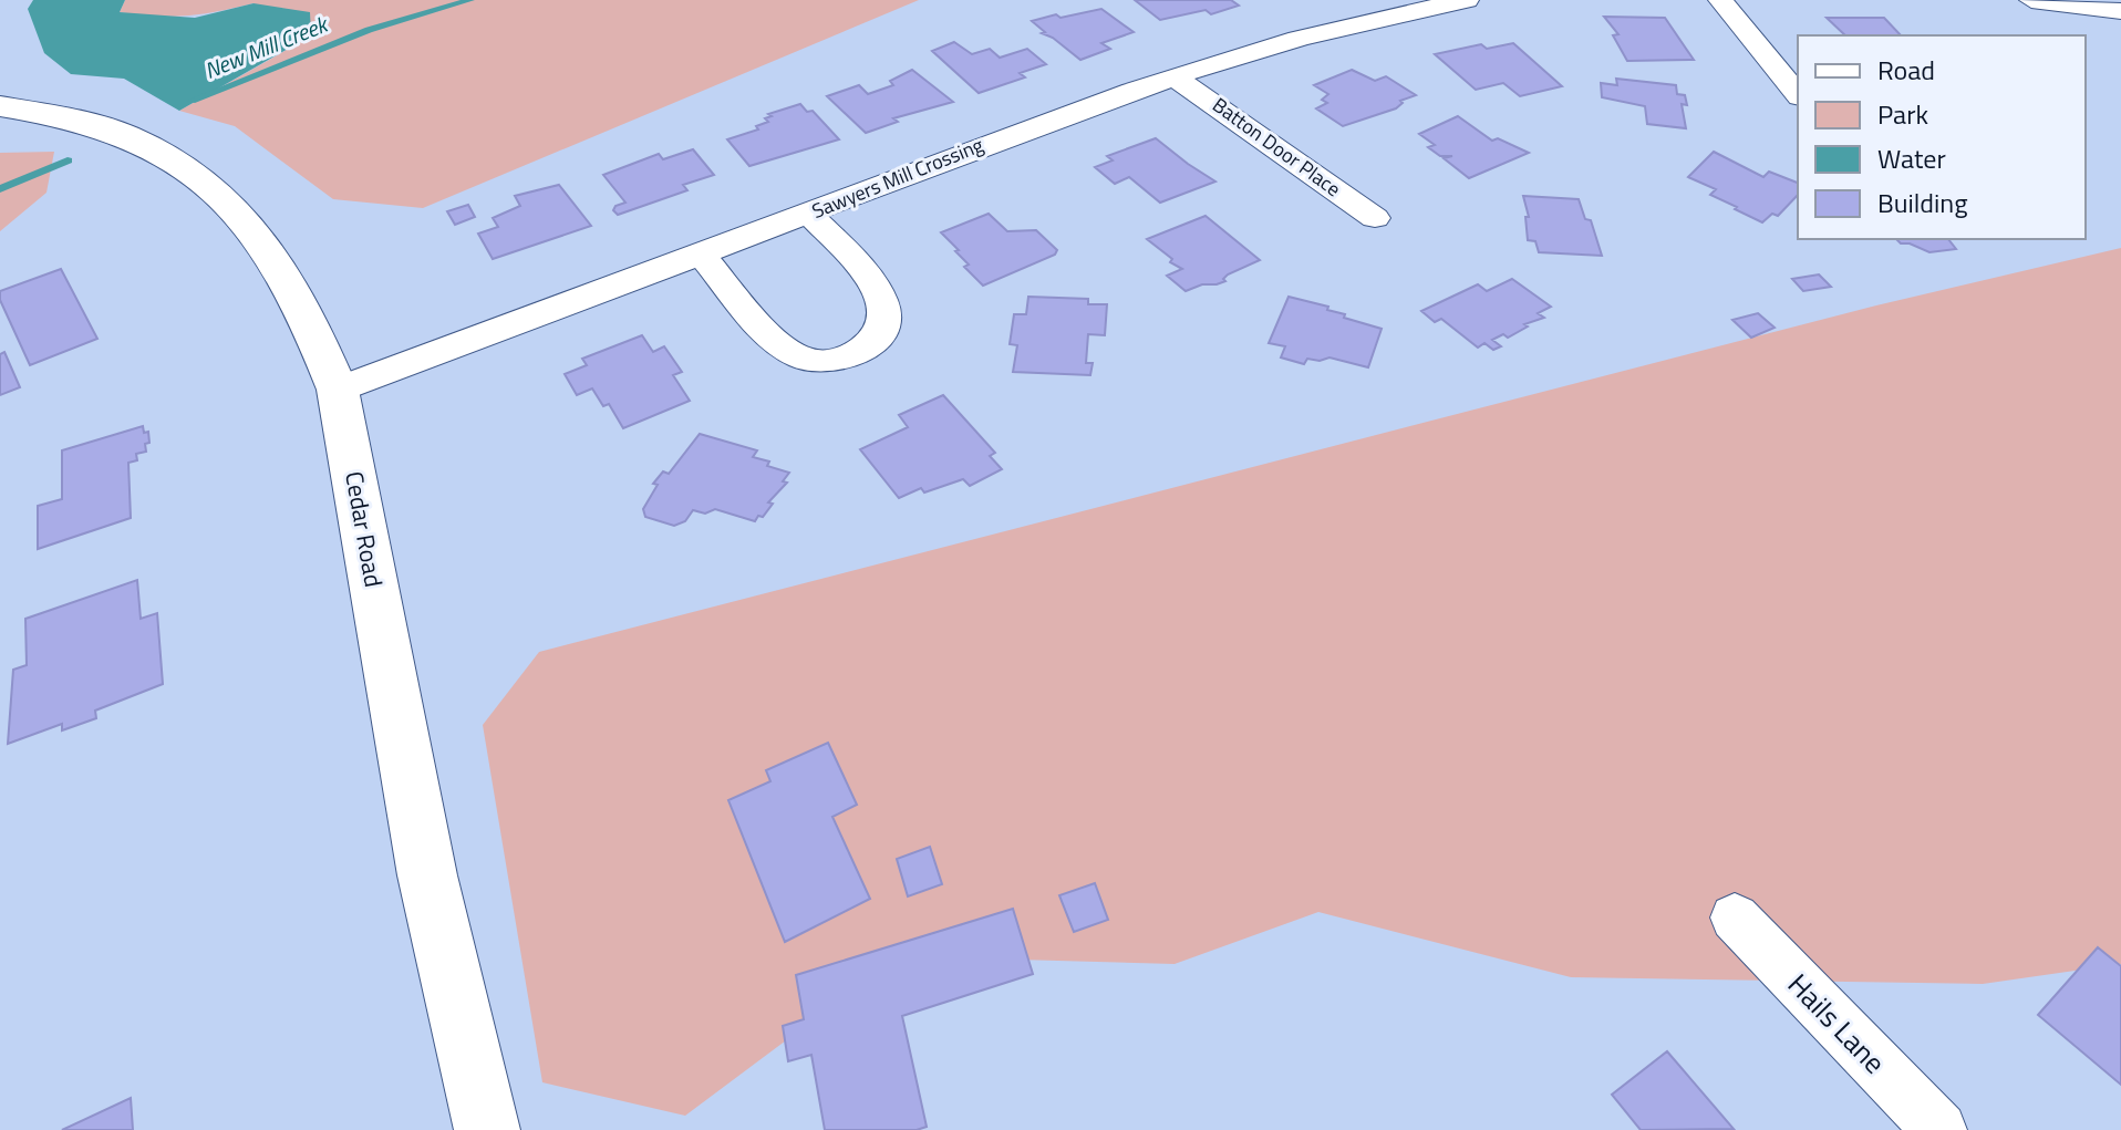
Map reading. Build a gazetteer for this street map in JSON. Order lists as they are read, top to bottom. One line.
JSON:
{"streets":{"street":["Batton Door Place","Sawyers Mill Crossing","Cedar Road","Hails Lane"]},"crossings":[["Batton Door Place","Sawyers Mill Crossing"],["Sawyers Mill Crossing","Cedar Road"]],"water":["New Mill Creek"],"legend":["Road","Park","Water","Building"]}
